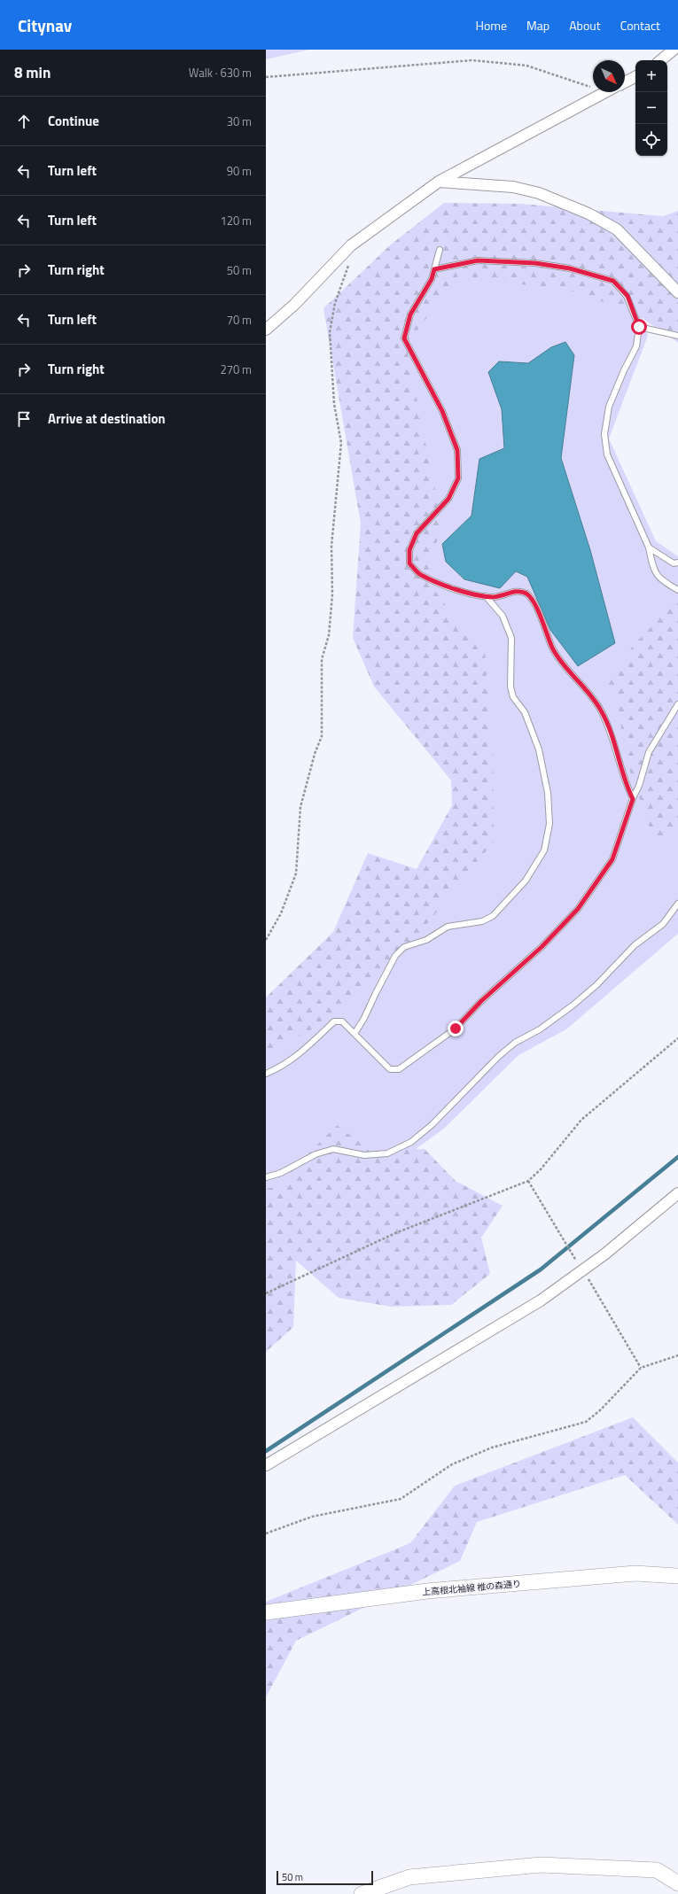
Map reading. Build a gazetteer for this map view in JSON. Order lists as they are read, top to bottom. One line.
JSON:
{"streets":{"main road":["上高根北袖線 椎の森通り"]},"scale_bar":"50 m","north":"bottom right","page":{"header":"Citynav","nav":["Home","Map","About","Contact"],"heading":["8 min","Walk · 630 m"],"map_buttons":["+","−"],"list":[["Continue","30 m"],["Turn left","90 m"],["Turn left","120 m"],["Turn right","50 m"],["Turn left","70 m"],["Turn right","270 m"],"Arrive at destination"],"scale":"50 m"}}
